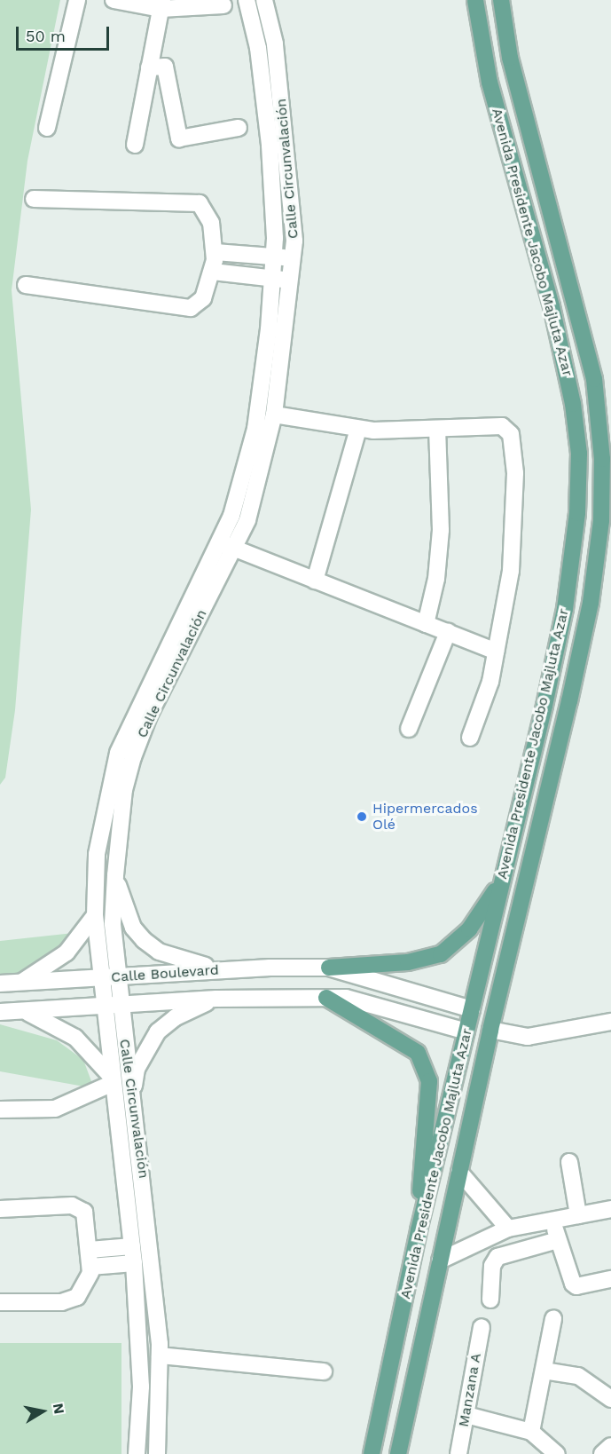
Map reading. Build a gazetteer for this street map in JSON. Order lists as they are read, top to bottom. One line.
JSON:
{"streets":{"main road":["Avenida Presidente Jacobo Majluta Azar"],"street":["Calle Circunvalación","Calle Boulevard","Manzana A"]},"crossings":[["Calle Circunvalación","Calle Boulevard"],["Avenida Presidente Jacobo Majluta Azar","Calle Boulevard"]],"places":["Hipermercados Olé"],"scale_bar":"50 m","north":"right"}
